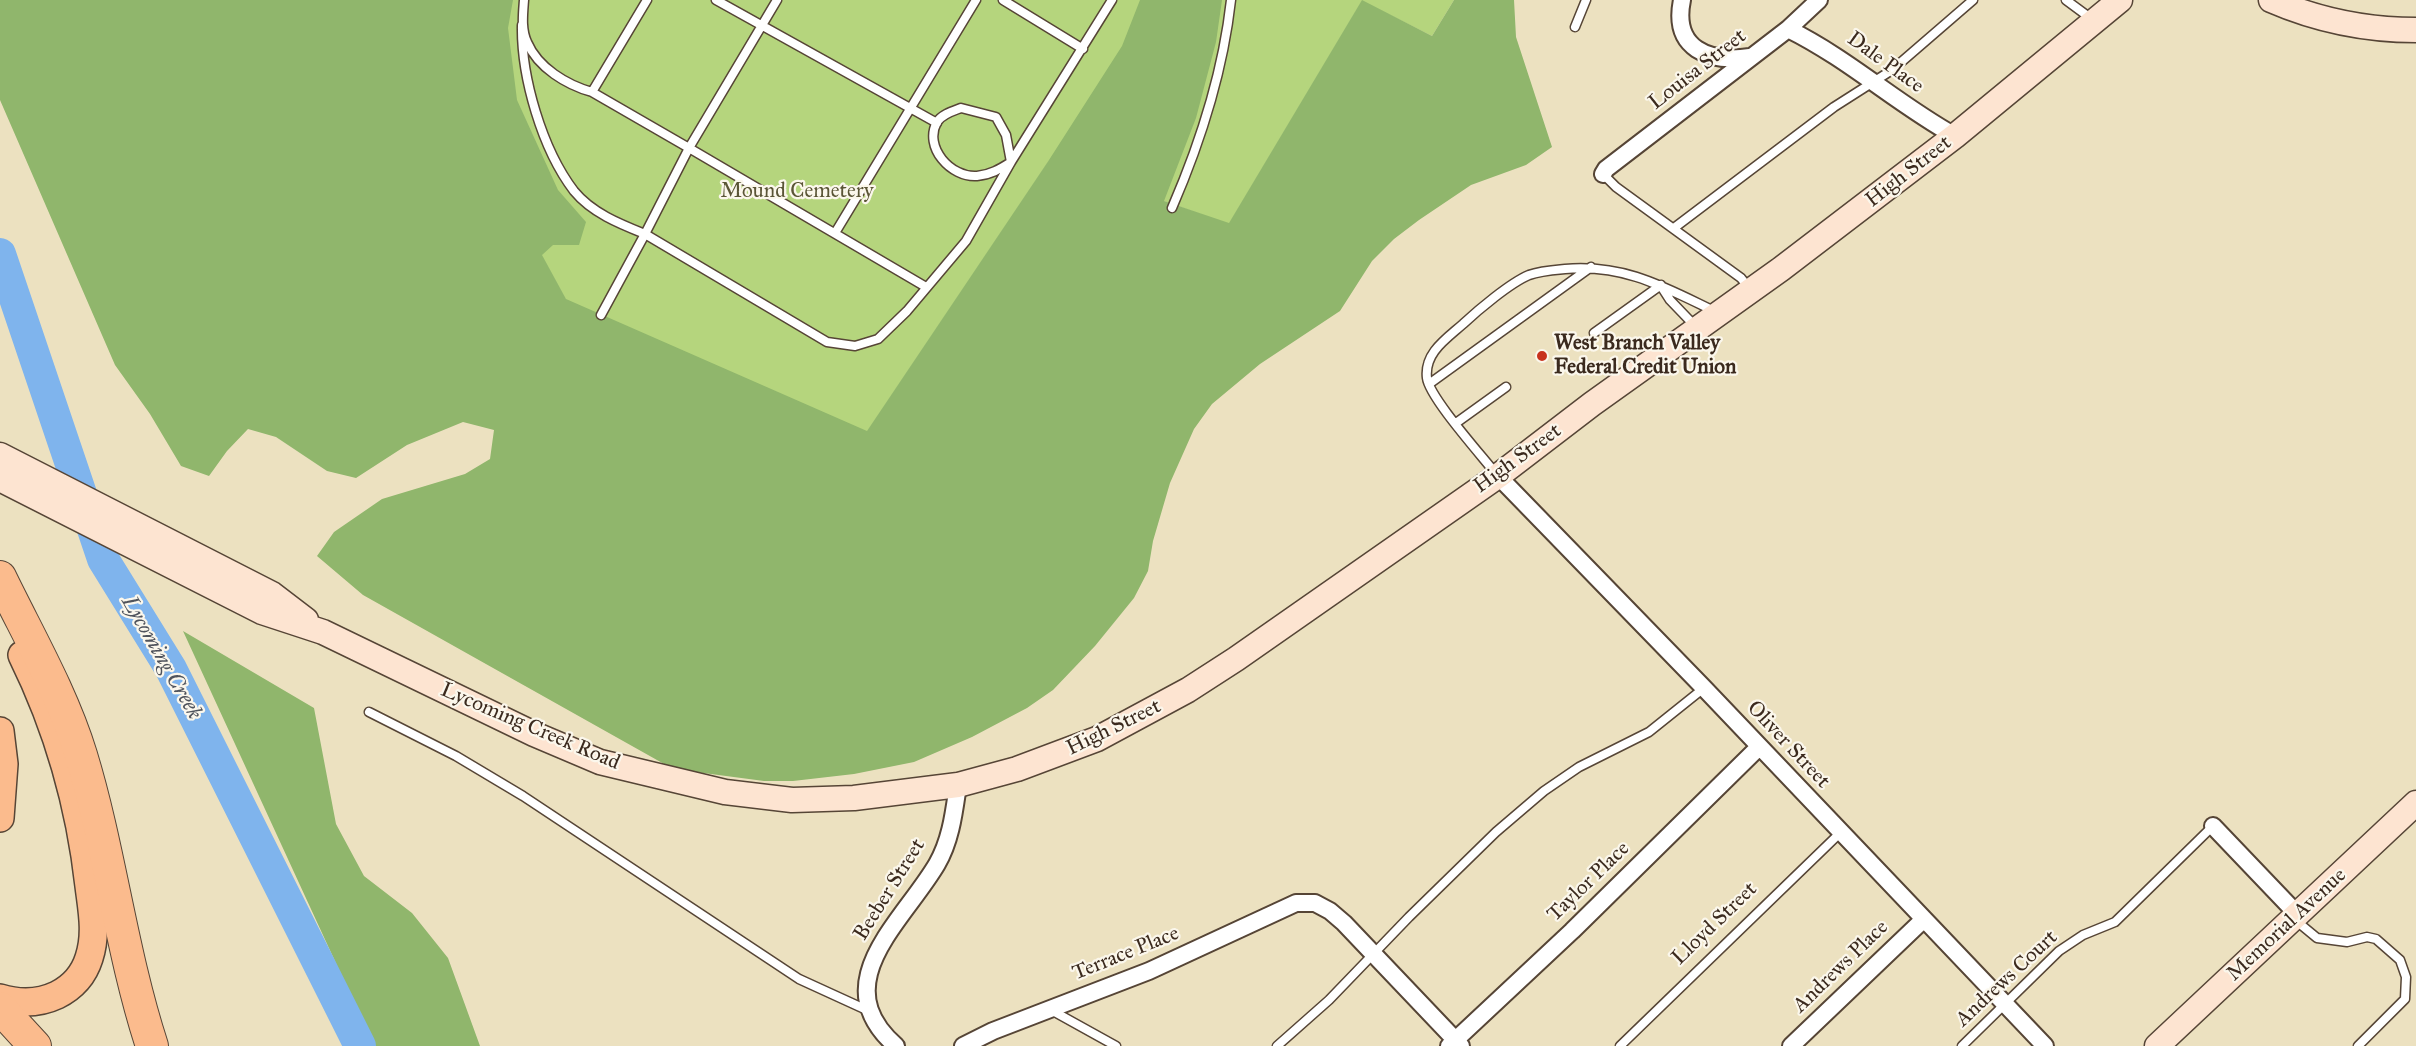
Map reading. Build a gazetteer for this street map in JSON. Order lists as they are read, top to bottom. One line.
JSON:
{"streets":{"main road":["High Street","Lycoming Creek Road","Memorial Avenue"],"street":["Dale Place","Louisa Street","Oliver Street","Taylor Place","Beeber Street","Terrace Place","Andrews Place"],"lane":["Lloyd Street","Andrews Court"]},"crossings":[["Dale Place","Louisa Street"],["Dale Place","High Street"],["High Street","Lycoming Creek Road"],["High Street","Oliver Street"],["High Street","Beeber Street"],["Oliver Street","Taylor Place"],["Oliver Street","Lloyd Street"],["Oliver Street","Andrews Place"],["Oliver Street","Andrews Court"]],"water":["Lycoming Creek"],"parks":["Mound Cemetery"],"places":["West Branch Valley Federal Credit Union"]}
